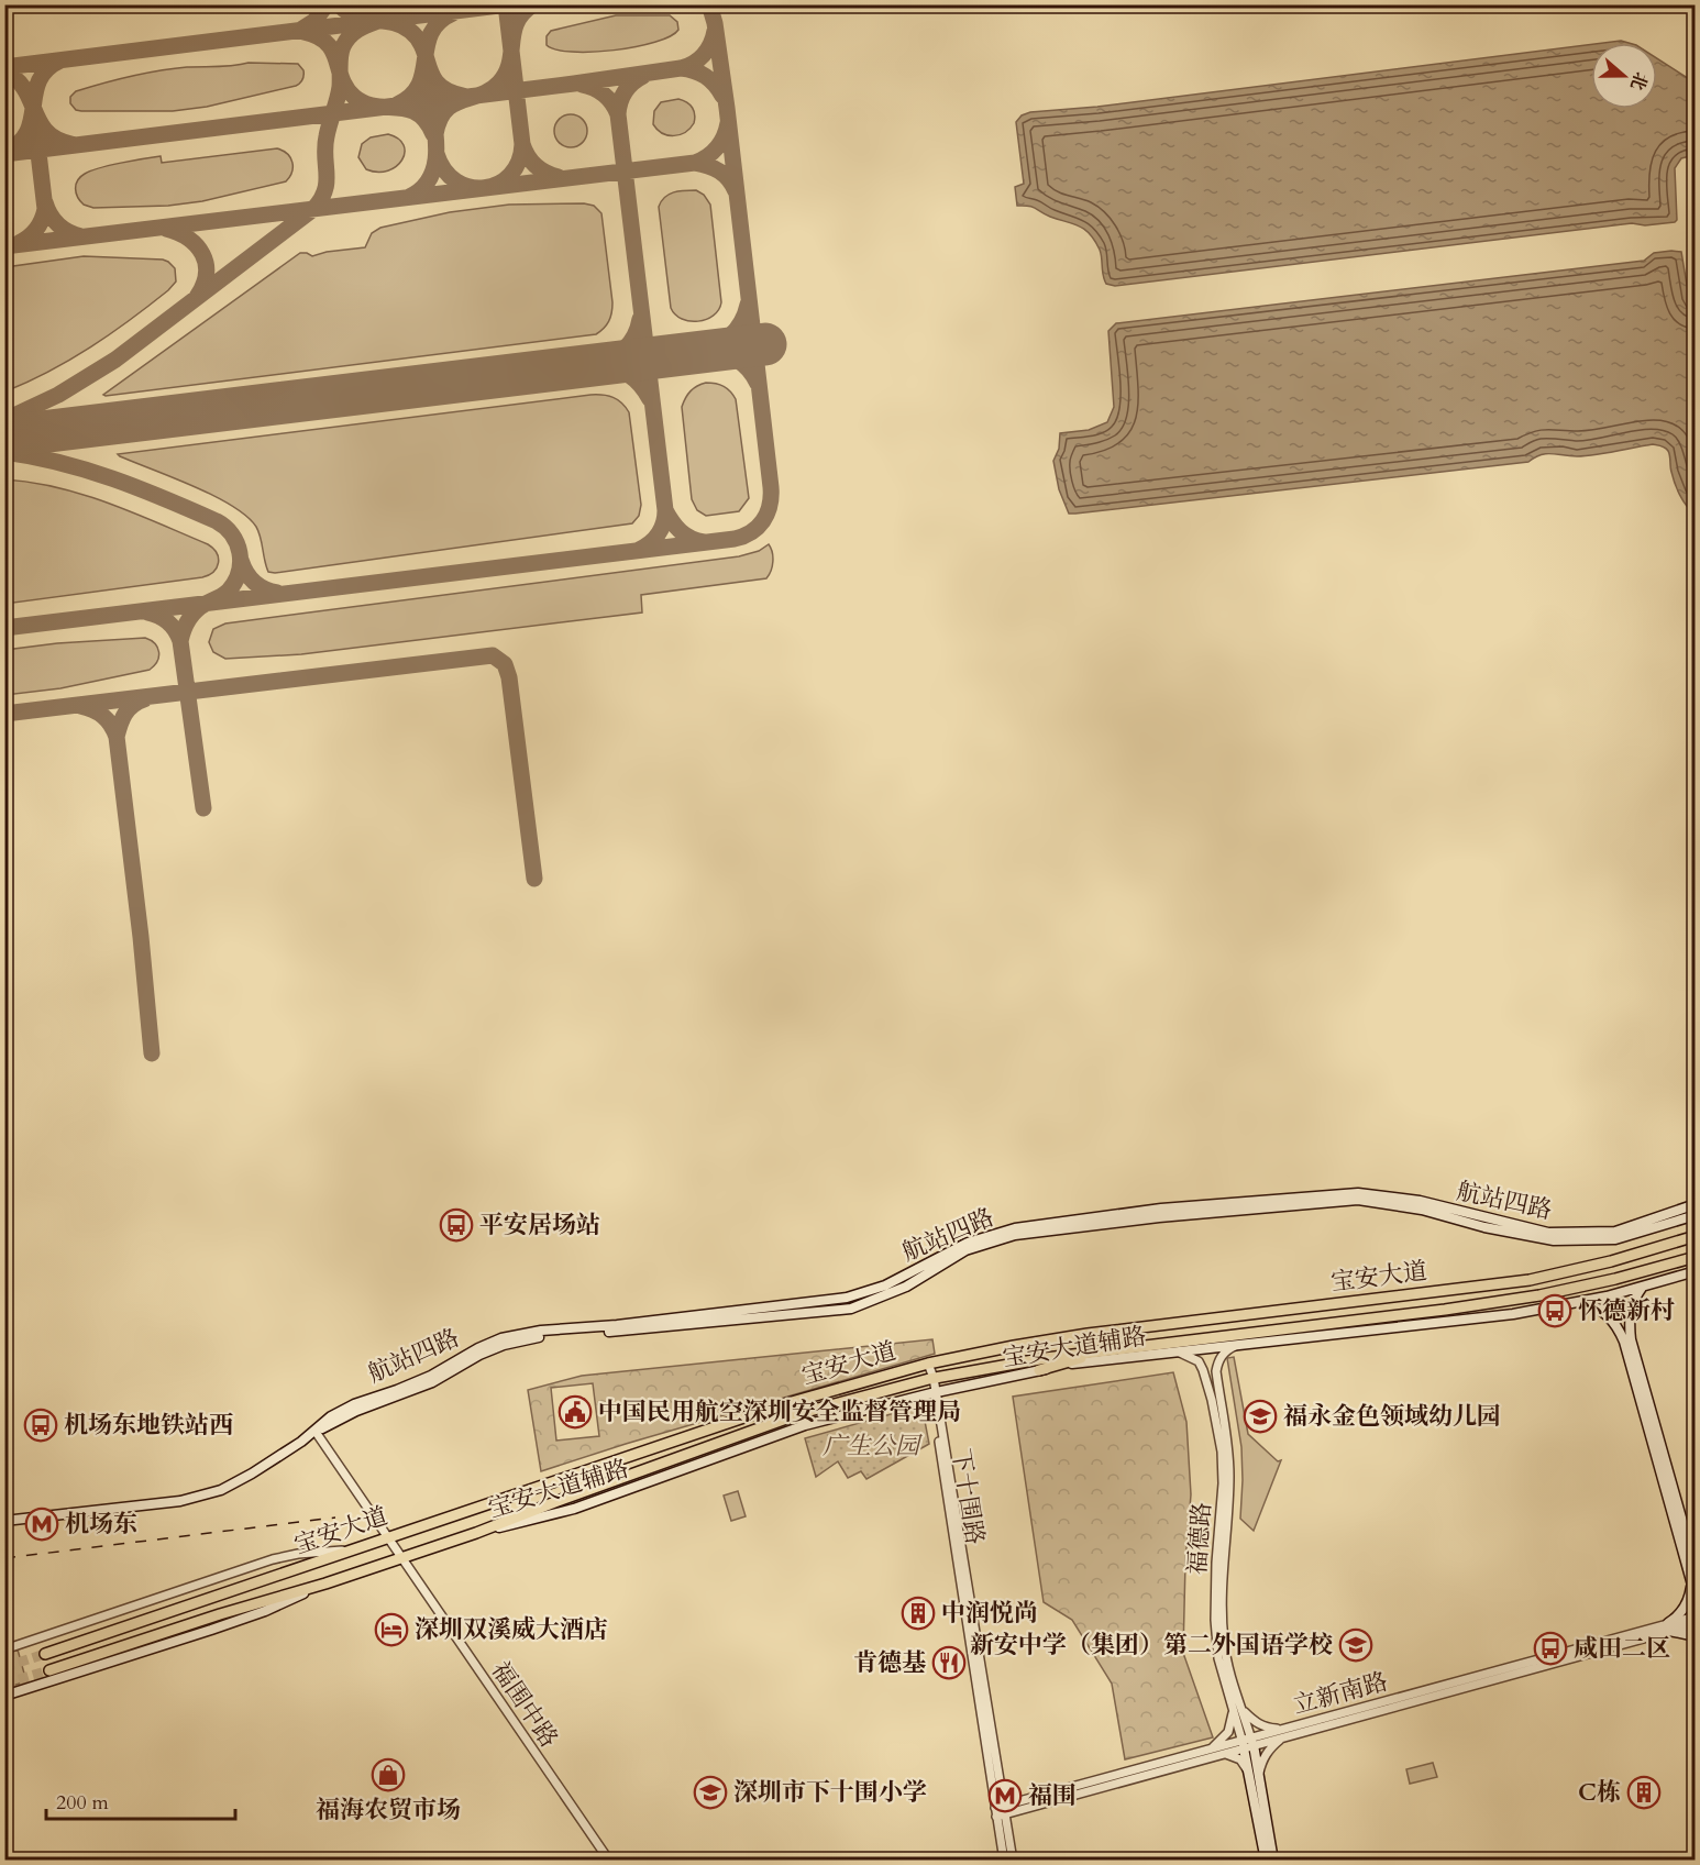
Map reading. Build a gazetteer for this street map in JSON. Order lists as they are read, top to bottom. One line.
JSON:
{"streets":{"main road":["航站四路","宝安大道","宝安大道辅路"],"street":["下十围路","福德路","立新南路","福围中路"]},"crossings":[["航站四路","福围中路"],["宝安大道","宝安大道辅路"],["宝安大道","下十围路"],["宝安大道","福围中路"],["宝安大道辅路","下十围路"],["宝安大道辅路","福德路"],["下十围路","立新南路"],["福德路","立新南路"]],"parks":["广生公园"],"places":{"bus stop":["平安居场站","怀德新村","机场东地铁站西","咸田二区"],"public building":["中国民用航空深圳安全监督管理局"],"school or university":["福永金色领域幼儿园","新安中学（集团）第二外国语学校","深圳市下十围小学"],"metro station":["机场东","福围"],"building":["中润悦尚","C栋"],"hotel":["深圳双溪威大酒店"],"restaurant":["肯德基"],"shop":["福海农贸市场"]},"scale_bar":"200 m","north":"right"}
